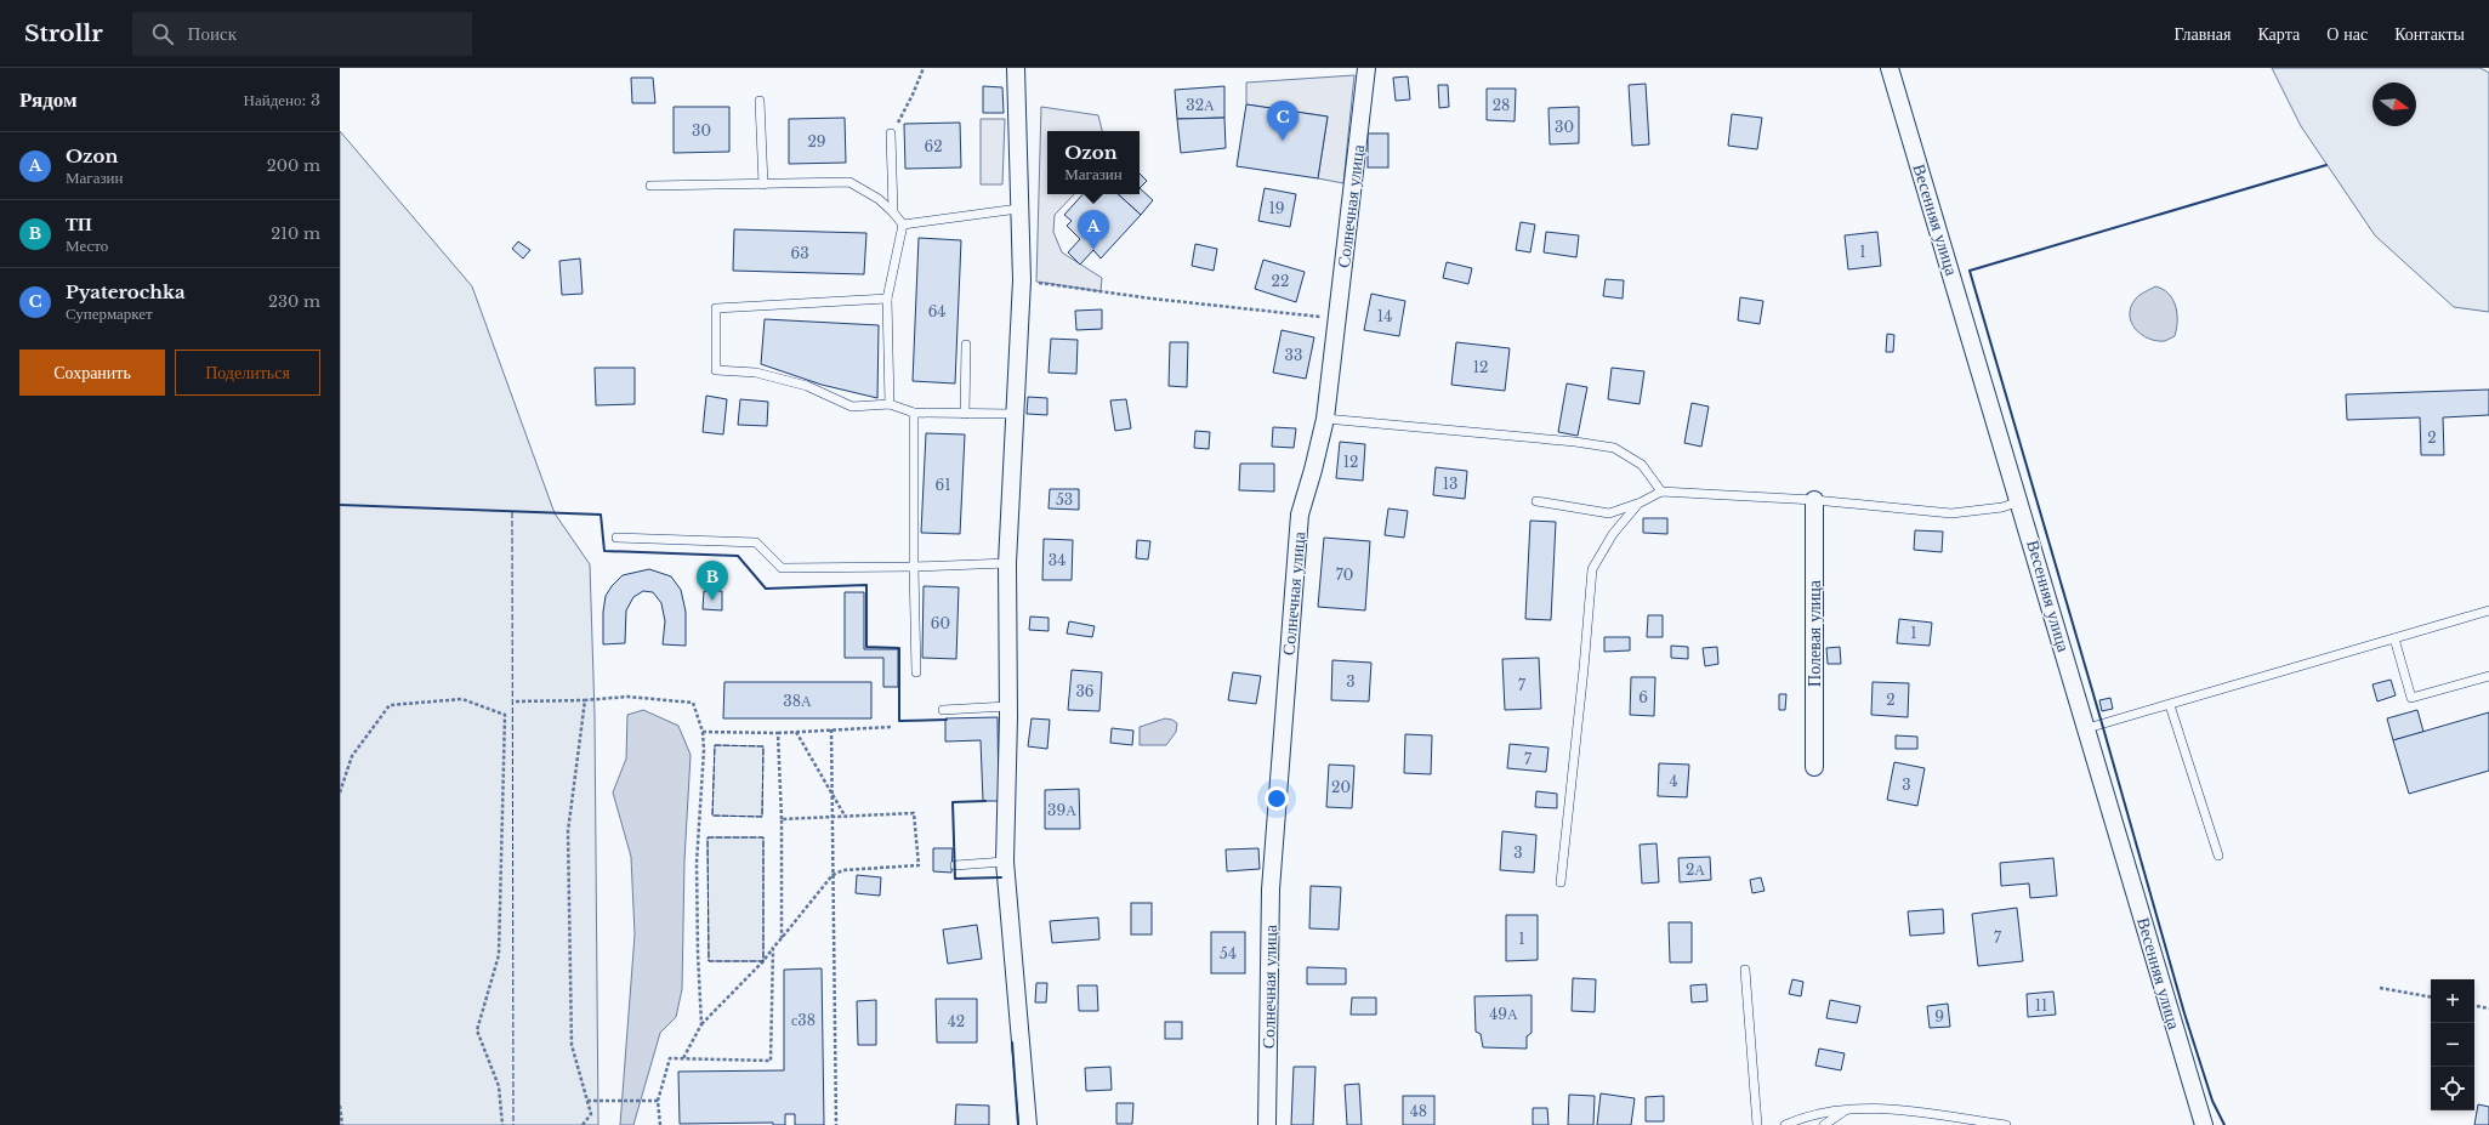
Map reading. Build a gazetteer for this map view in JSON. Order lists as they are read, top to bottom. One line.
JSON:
{"streets":{"street":["Солнечная улица","Весенняя улица","Полевая улица"]},"house_numbers":["32А","28","30","30","29","62","19","1","63","22","64","14","33","12","2","12","13","61","53","34","70","60","1","3","7","36","6","2","38А","7","4","3","20","39А","3","2А","7","1","54","11","49А","9","с38","42","48"],"north":"right","page":{"header":"Strollr","search":"Поиск","nav":["Главная","Карта","О нас","Контакты"],"heading":["Рядом","Найдено: 3"],"pins":["C","A","B"],"list":[{"mark":"A","name":"Ozon","note":"Магазин","value":"200 m"},{"mark":"B","name":"ТП","note":"Место","value":"210 m"},{"mark":"C","name":"Pyaterochka","note":"Супермаркет","value":"230 m"}],"popup":["Ozon","Магазин"],"buttons":["Сохранить","Поделиться"],"map_buttons":["+","−"]}}
